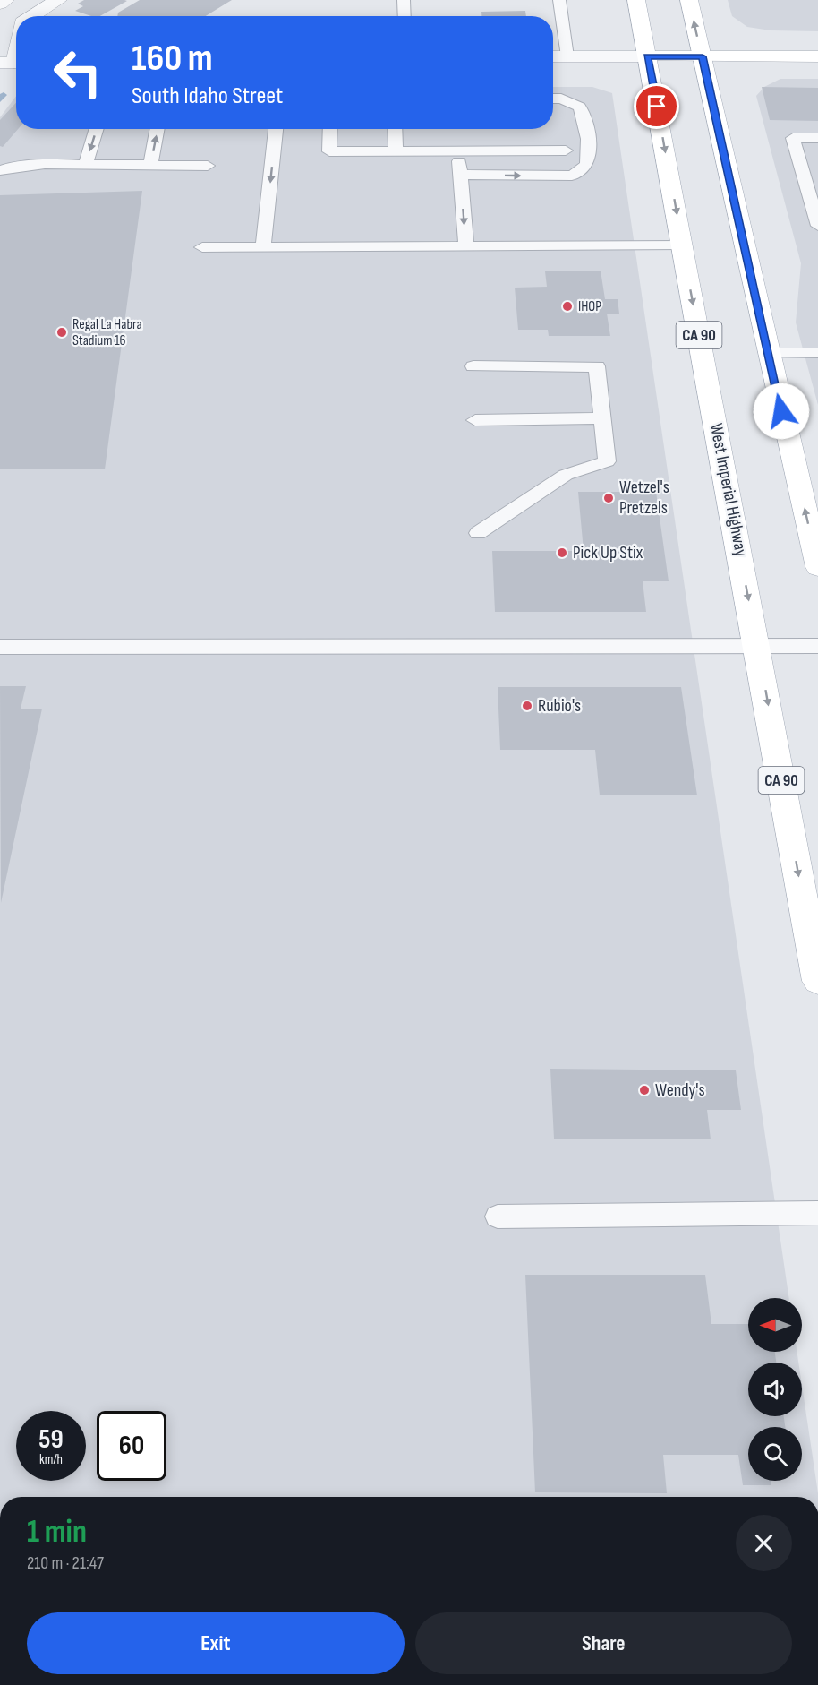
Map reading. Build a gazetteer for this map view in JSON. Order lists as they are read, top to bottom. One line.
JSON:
{"streets":{"main road":["CA 90","West Imperial Highway"]},"places":["IHOP","Regal La Habra Stadium 16","Wetzel's Pretzels","Pick Up Stix","Rubio's","Wendy's"],"north":"left","page":{"turn":["160 m","South Idaho Street"],"speed":"59 km/h","limit":"60","heading":["1 min","210 m · 21:47"],"buttons":["Exit","Share"]}}
